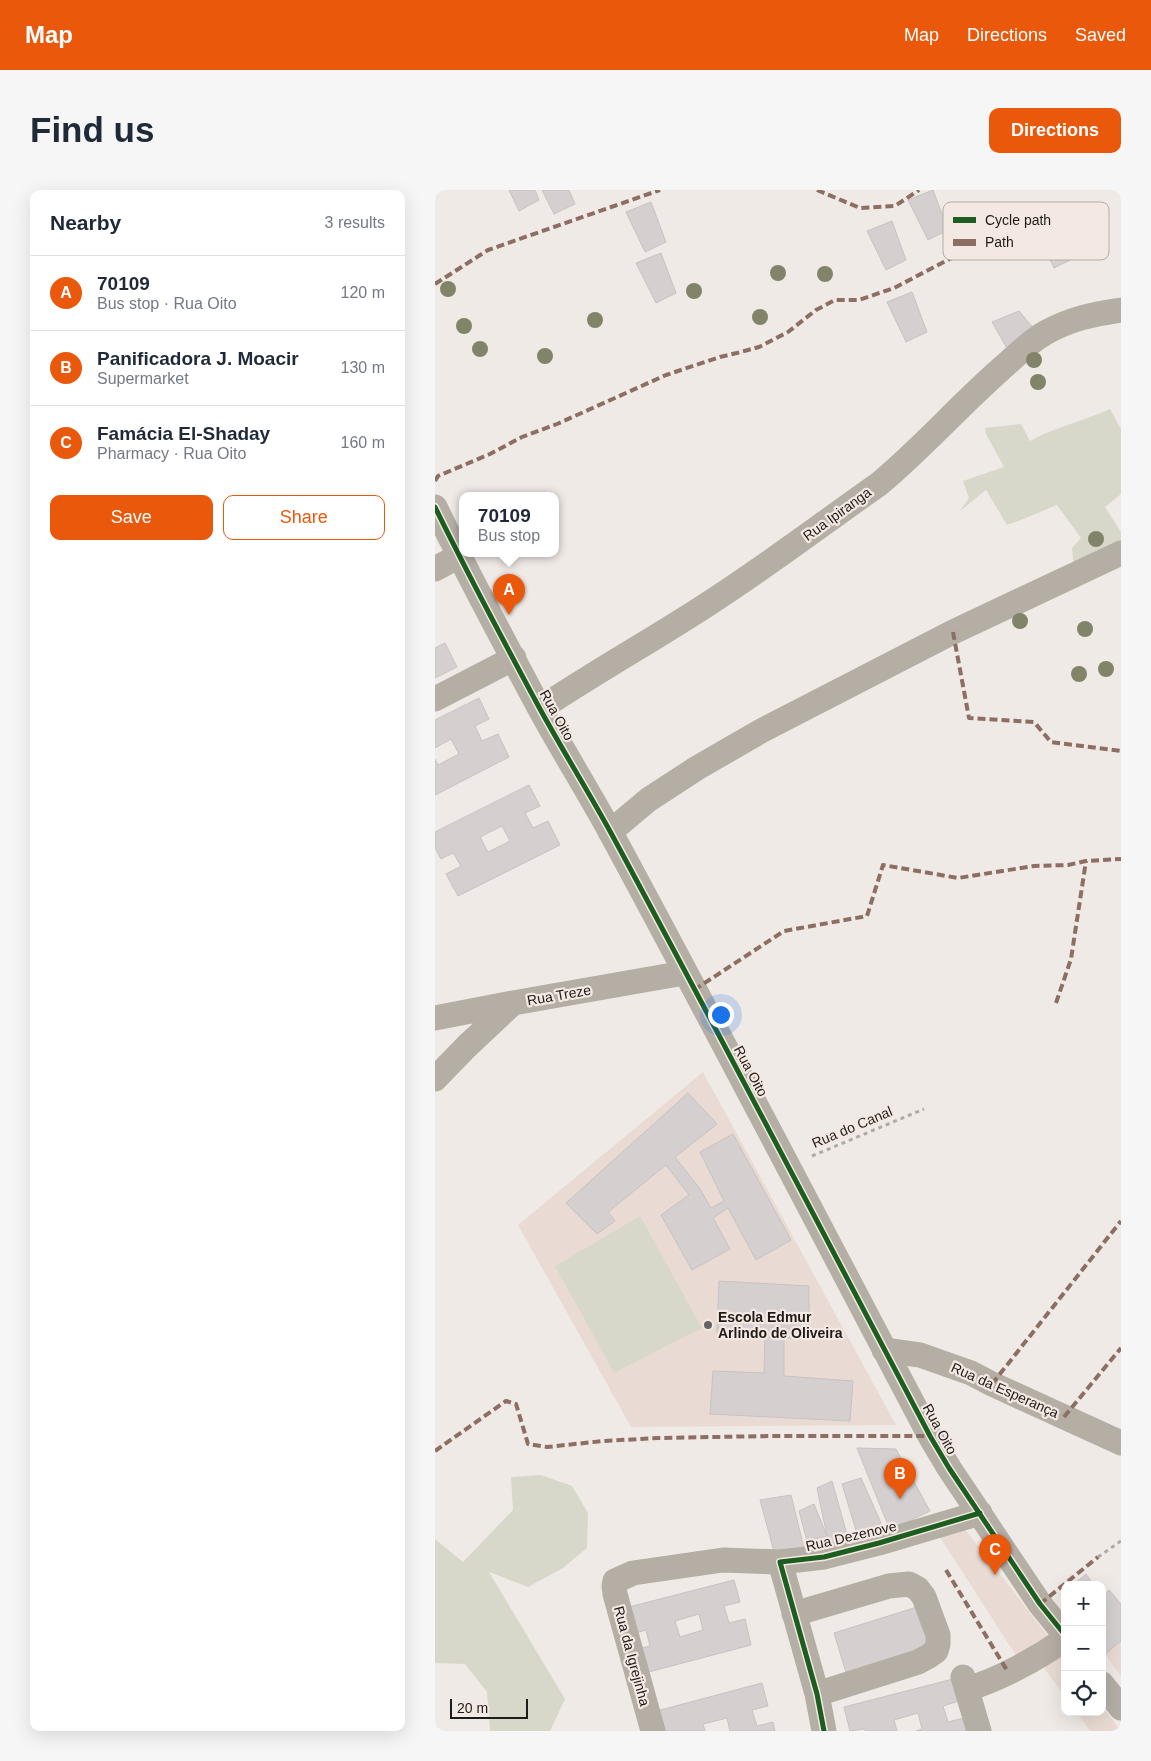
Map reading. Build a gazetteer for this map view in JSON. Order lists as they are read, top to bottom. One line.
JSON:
{"streets":{"street":["Rua Ipiranga","Rua Oito","Rua Treze","Rua da Esperança","Rua Dezenove","Rua da Igrejinha"],"path":["Rua do Canal"]},"crossings":[["Rua Ipiranga","Rua Oito"],["Rua Oito","Rua Treze"],["Rua Oito","Rua do Canal"],["Rua Oito","Rua da Esperança"],["Rua Oito","Rua Dezenove"],["Rua Dezenove","Rua da Igrejinha"]],"places":["Escola Edmur Arlindo de Oliveira"],"legend":["Cycle path","Path"],"scale_bar":"20 m","page":{"header":"Map","nav":["Map","Directions","Saved"],"buttons":["Directions",["Save","Share"]],"title":"Find us","heading":["Nearby","3 results"],"list":[{"mark":"A","name":"70109","note":"Bus stop · Rua Oito","value":"120 m"},{"mark":"B","name":"Panificadora J. Moacir","note":"Supermarket","value":"130 m"},{"mark":"C","name":"Famácia El-Shaday","note":"Pharmacy · Rua Oito","value":"160 m"}],"popup":["70109","Bus stop"],"pins":["A","B","C"],"map_buttons":["+","−"],"scale":"20 m"}}
